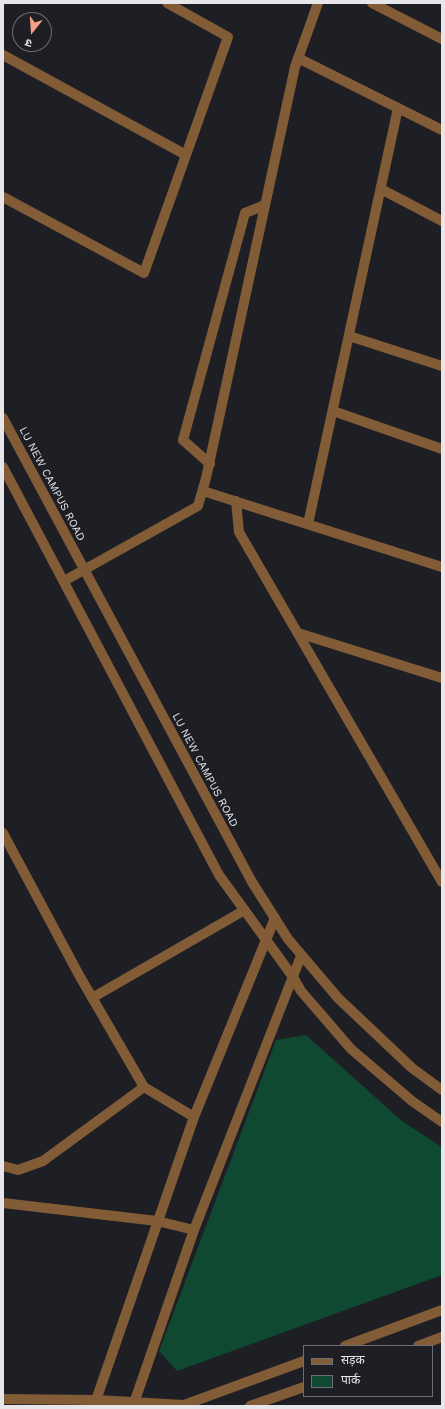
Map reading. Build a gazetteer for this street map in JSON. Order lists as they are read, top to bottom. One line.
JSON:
{"streets":{"street":["LU NEW CAMPUS ROAD"]},"legend":["सड़क","पार्क"],"north":"bottom"}
